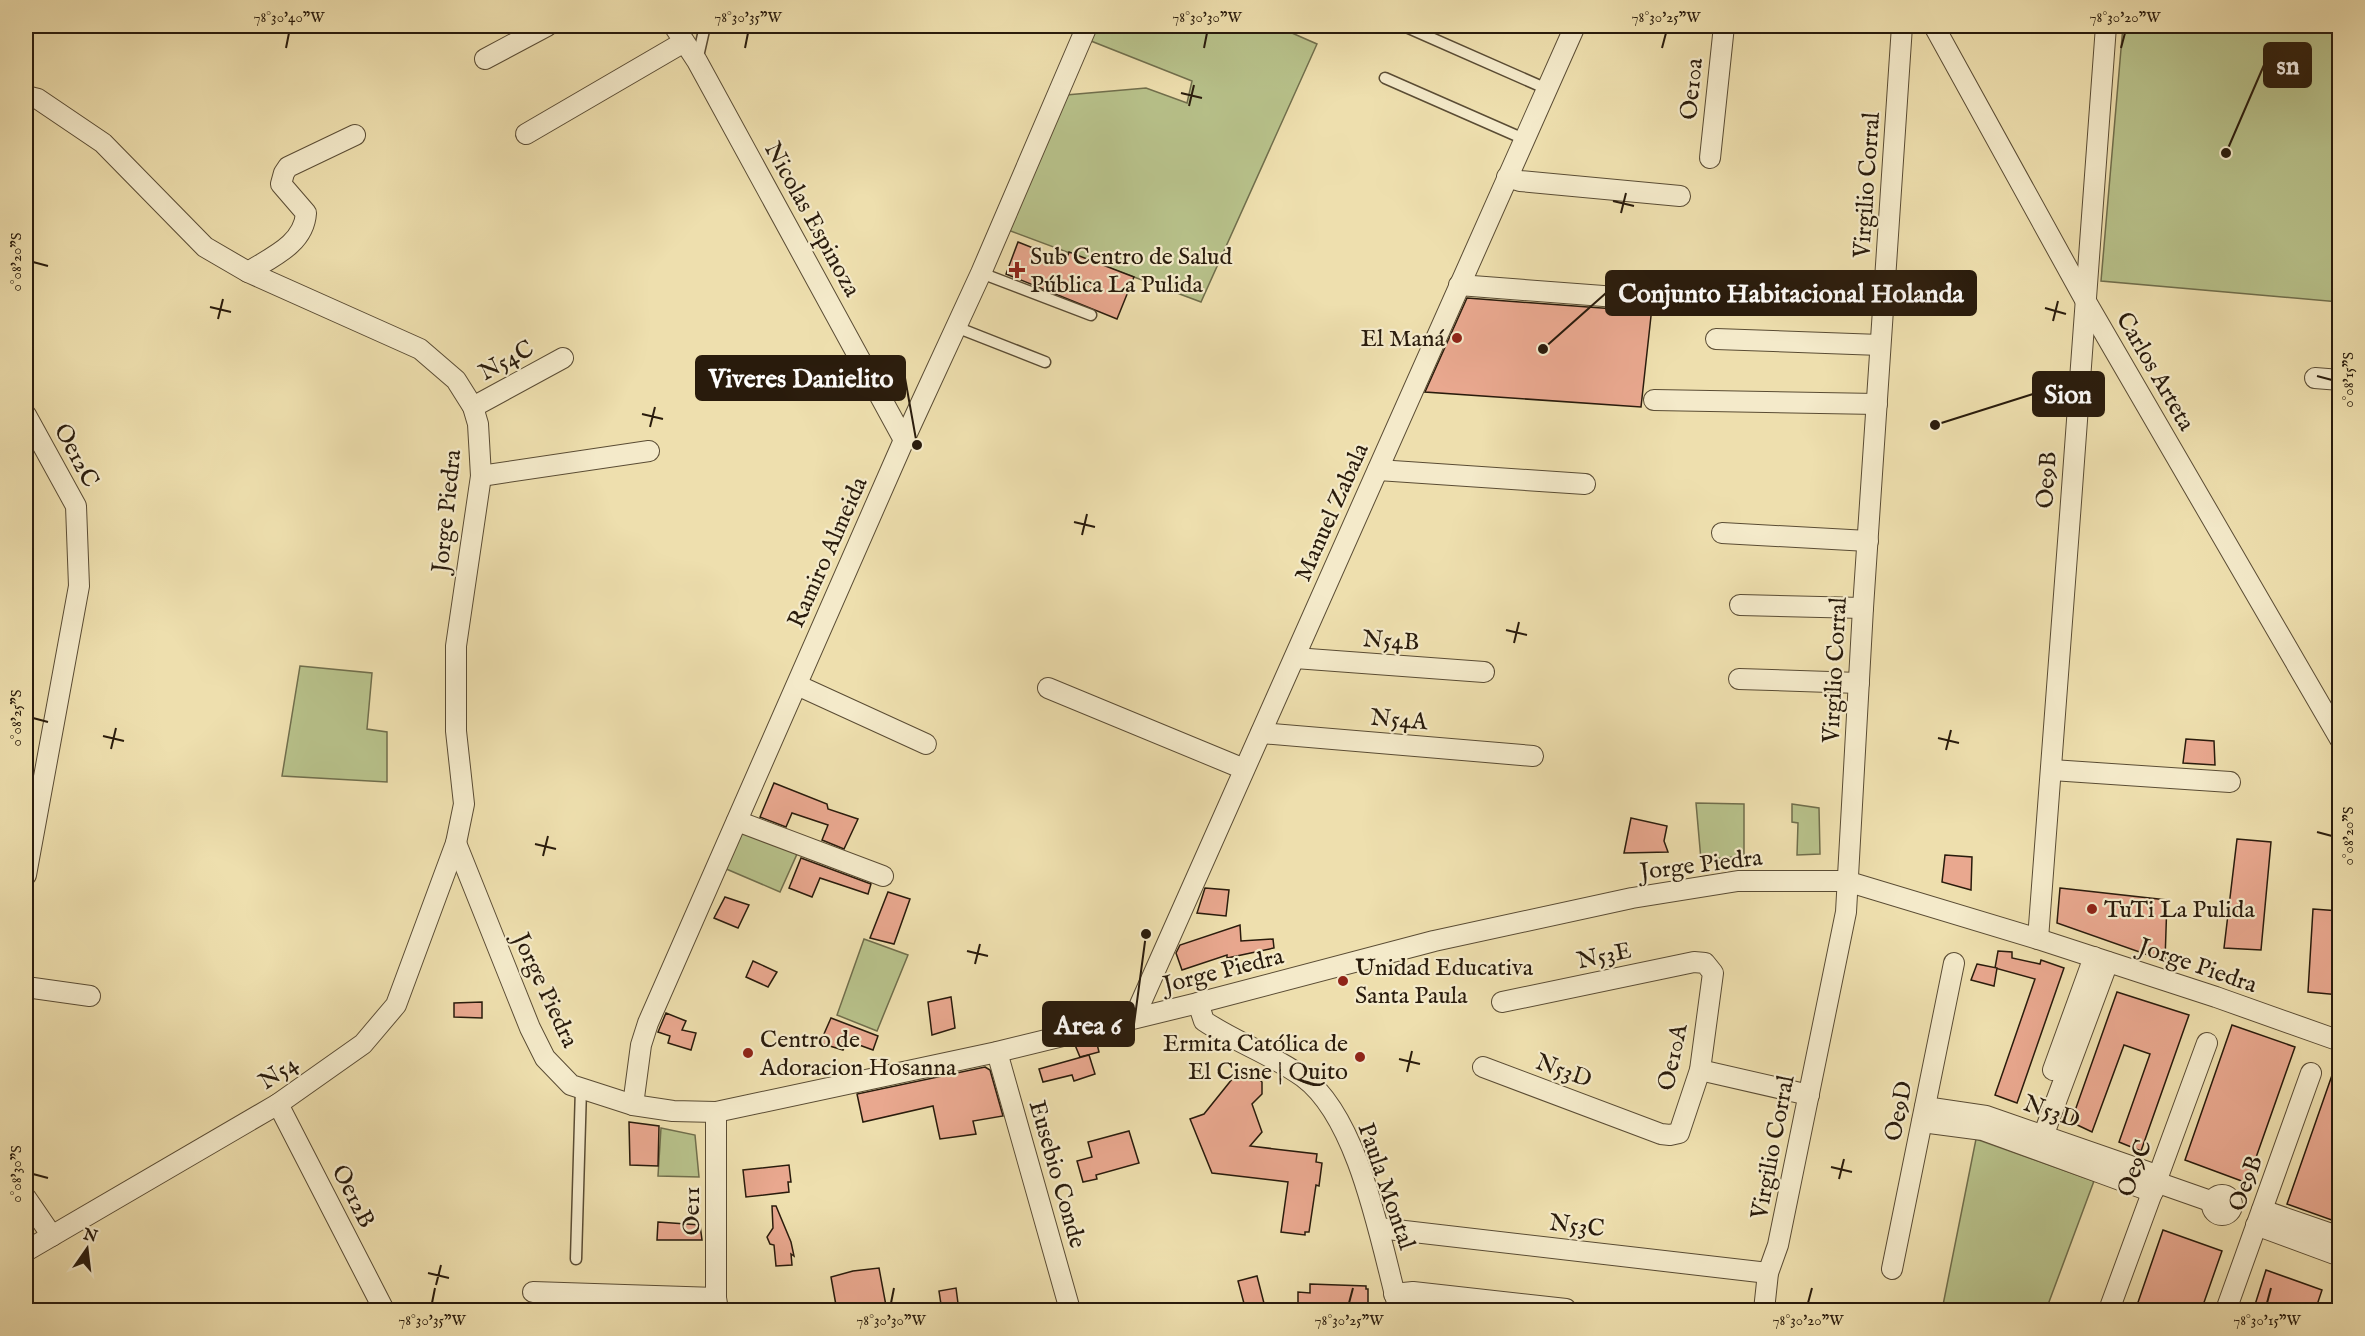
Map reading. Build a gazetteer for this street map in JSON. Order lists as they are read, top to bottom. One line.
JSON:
{"streets":{"street":["Oe10a","Virgilio Corral","Nicolas Espinoza","N54C","Carlos Arteta","Oe12C","Oe9B","Jorge Piedra","Manuel Zabala","Ramiro Almeida","N54B","N54A","N53E","Oe10A","N53D","N54","Oe9D","Oe9C","Eusebio Conde","Paula Montal","Oe12B","Oe11","N53C"]},"crossings":[["Virgilio Corral","Jorge Piedra"],["Virgilio Corral","N53C"],["Nicolas Espinoza","Ramiro Almeida"],["N54C","Jorge Piedra"],["Carlos Arteta","Oe9B"],["Oe9B","Jorge Piedra"],["Oe9B","N53D"],["Jorge Piedra","Manuel Zabala"],["Jorge Piedra","Ramiro Almeida"],["Jorge Piedra","N54"],["Jorge Piedra","Eusebio Conde"],["Jorge Piedra","Paula Montal"],["Jorge Piedra","Oe11"],["Manuel Zabala","N54B"],["Manuel Zabala","N54A"],["N53E","Oe10A"],["Oe10A","N53D"],["N53D","Oe9D"],["N53D","Oe9C"],["N54","Oe12B"],["Paula Montal","N53C"]],"places":{"other":["sn","El Maná","Conjunto Habitacional Holanda","Sion","Viveres Danielito","TuTi La Pulida","Area 6","Unidad Educativa Santa Paula","Centro de Adoracion Hosanna","Ermita Católica de El Cisne | Quito"],"health":["Sub Centro de Salud Pública La Pulida"]},"north":"top","coordinates":["78°30'40\"W","78°30'35\"W","78°30'30\"W","78°30'25\"W","78°30'20\"W","0°08'20\"S","0°08'15\"S","0°08'25\"S","0°08'30\"S","78°30'15\"W"]}
